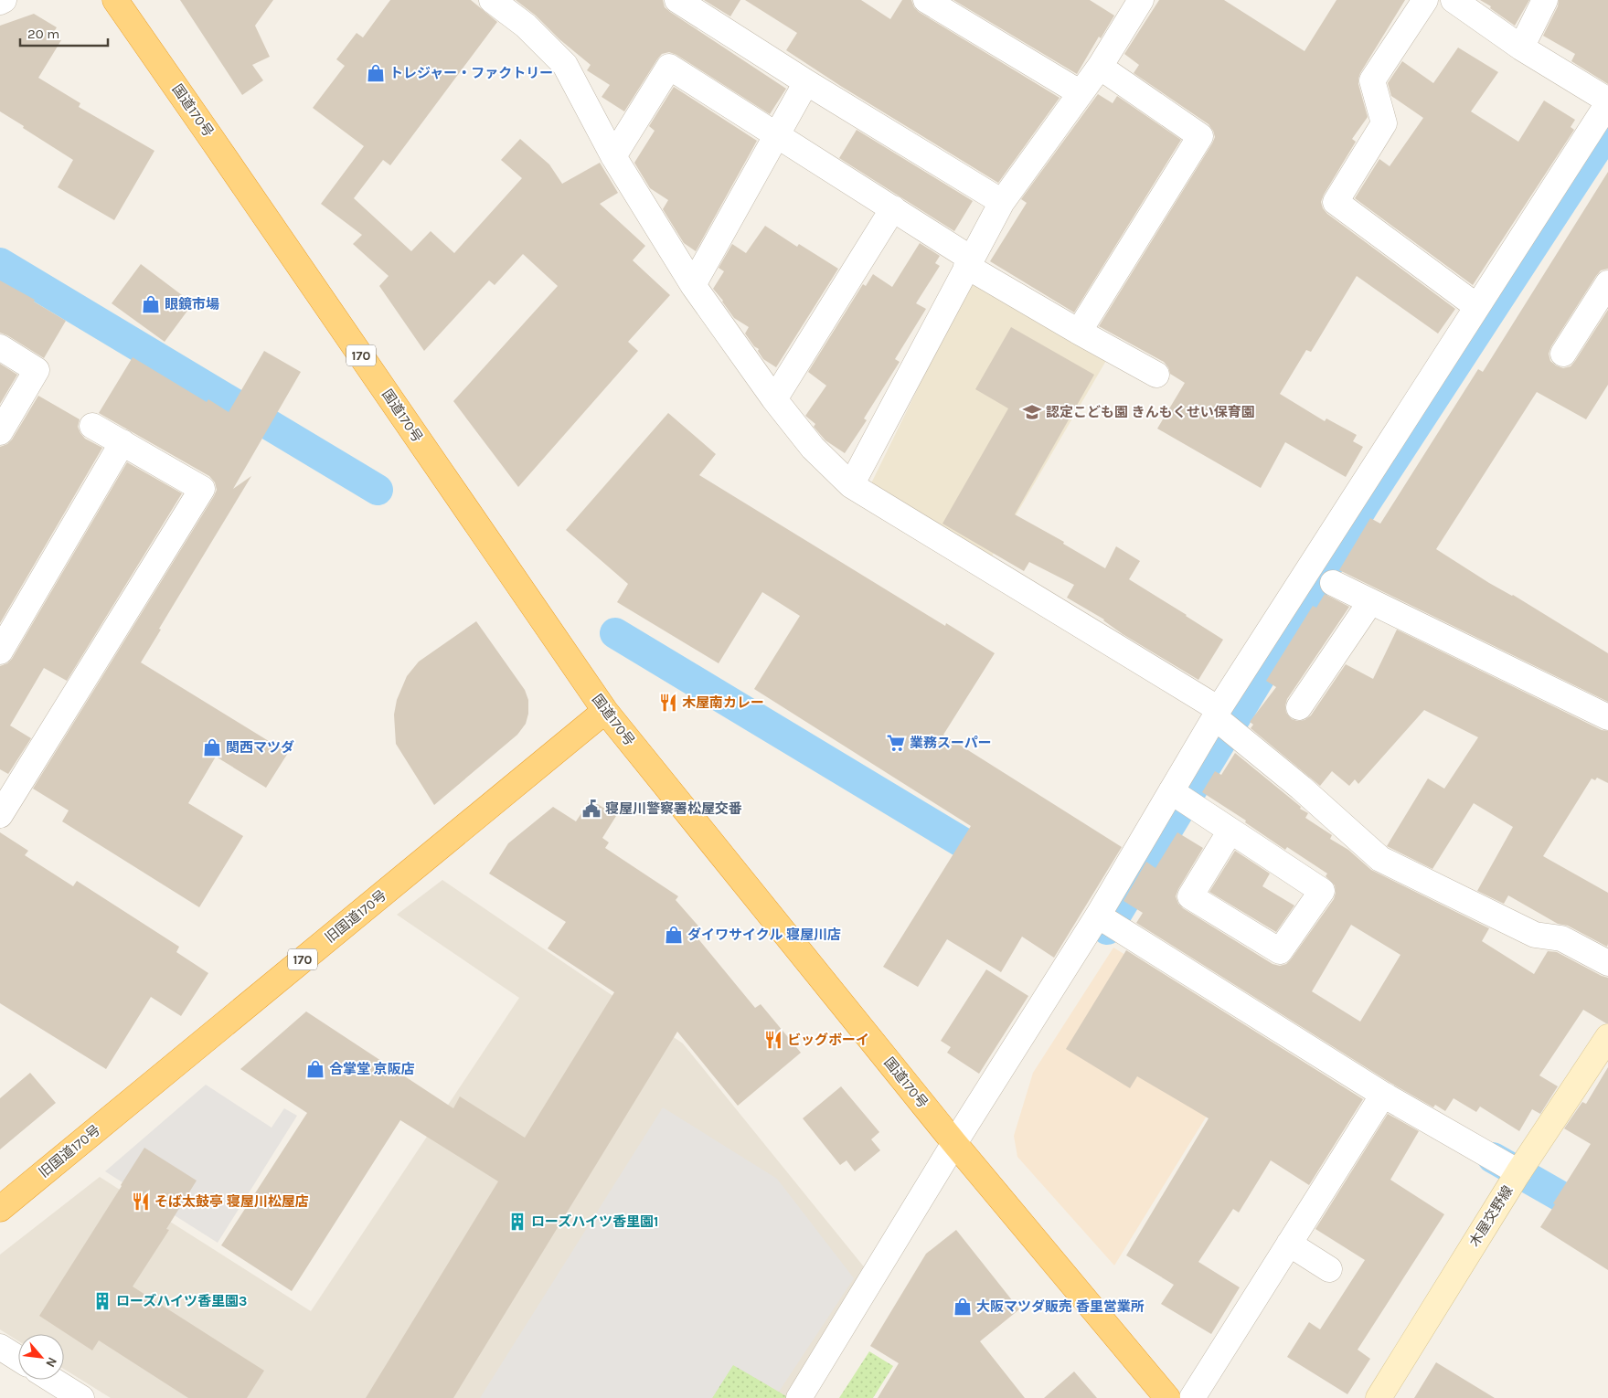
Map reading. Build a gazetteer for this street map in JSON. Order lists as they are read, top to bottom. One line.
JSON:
{"streets":{"highway":["国道170号","170","旧国道170号"],"main road":["木屋交野線"]},"crossings":[["国道170号","旧国道170号"]],"places":{"shop":["トレジャー・ファクトリー","眼鏡市場","関西マツダ","ダイワサイクル 寝屋川店","合掌堂 京阪店","大阪マツダ販売 香里営業所"],"school or university":["認定こども園 きんもくせい保育園"],"restaurant":["木屋南カレー","ビッグボーイ","そば太鼓亭 寝屋川松屋店"],"supermarket":["業務スーパー"],"public building":["寝屋川警察署松屋交番"],"building":["ローズハイツ香里園1","ローズハイツ香里園3"]},"scale_bar":"20 m","north":"bottom right"}
